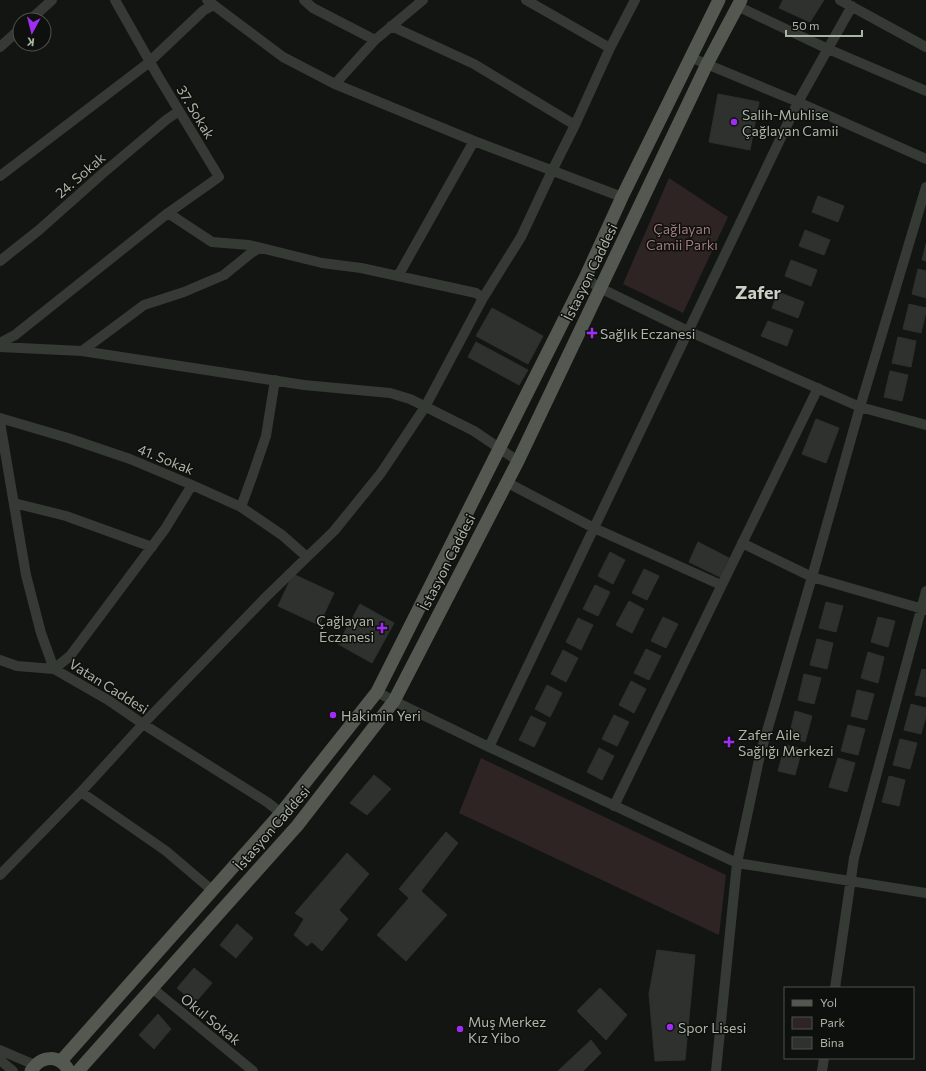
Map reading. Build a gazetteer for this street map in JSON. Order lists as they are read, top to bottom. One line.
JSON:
{"streets":{"main road":["İstasyon Caddesi"],"street":["37. Sokak","24. Sokak","41. Sokak","Vatan Caddesi","Okul Sokak"]},"crossings":[["37. Sokak","24. Sokak"],["İstasyon Caddesi","Vatan Caddesi"],["İstasyon Caddesi","Okul Sokak"]],"districts":["Zafer"],"parks":["Çağlayan Camii Parkı"],"places":{"other":["Salih-Muhlise Çağlayan Camii","Hakimin Yeri","Spor Lisesi","Muş Merkez Kız Yibo"],"health":["Sağlık Eczanesi","Çağlayan Eczanesi","Zafer Aile Sağlığı Merkezi"]},"legend":["Yol","Park","Bina"],"scale_bar":"50 m","north":"bottom"}
